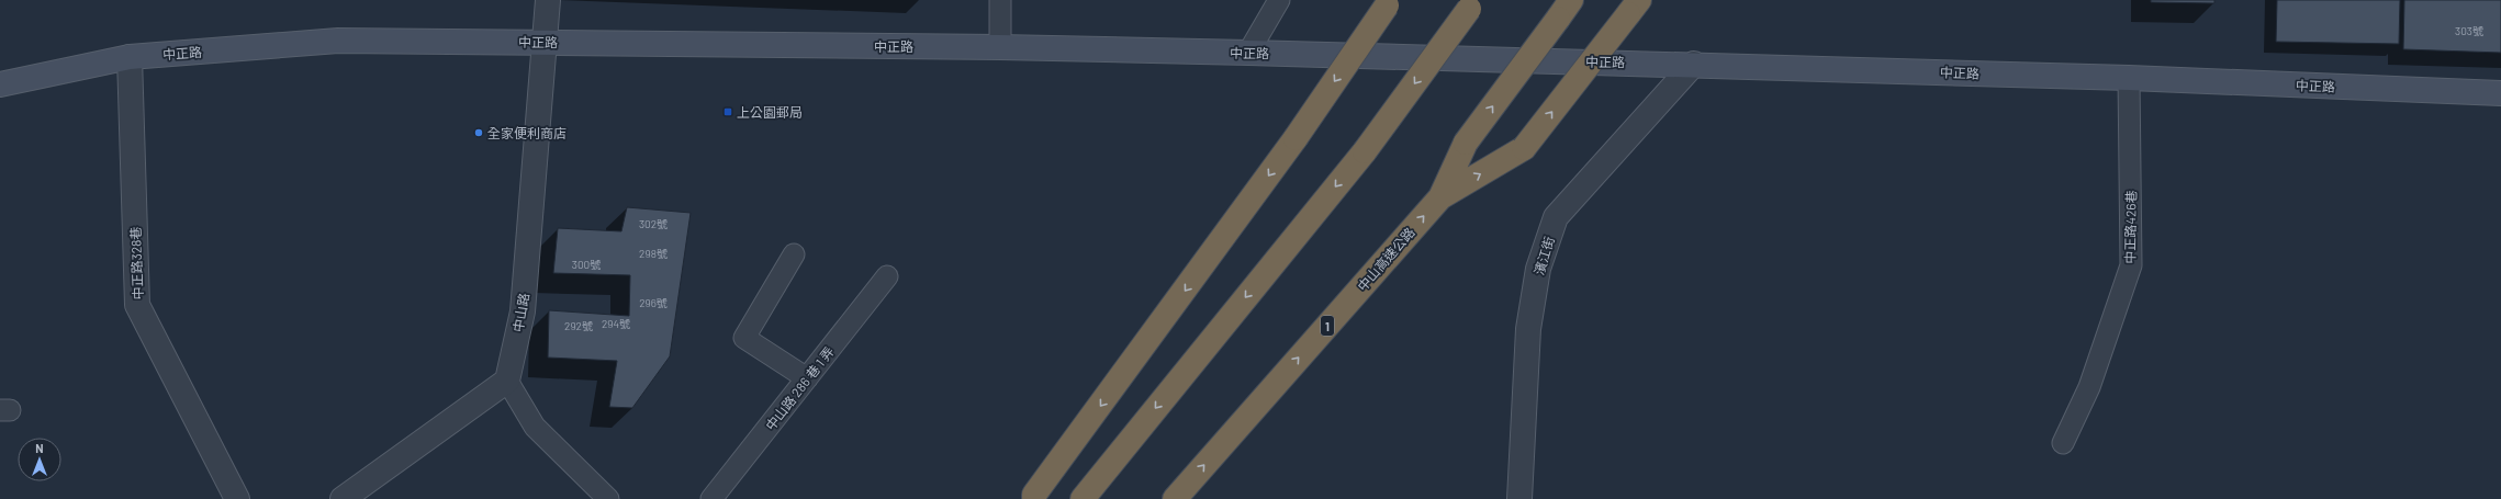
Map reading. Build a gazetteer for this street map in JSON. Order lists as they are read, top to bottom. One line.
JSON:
{"streets":{"highway":["中山高速公路","1"],"main road":["中正路"],"street":["濱江街","中正路328巷","中山路"],"lane":["中正路426巷","中山路 286 巷 1 弄"]},"crossings":[["中正路","中正路426巷"],["中正路","濱江街"],["中正路","中正路328巷"],["中正路","中山路"]],"places":{"transit":["上公園郵局"],"other":["全家便利商店"]},"house_numbers":["303號","302號","298號","300號","296號","294號","292號"],"north":"top"}
